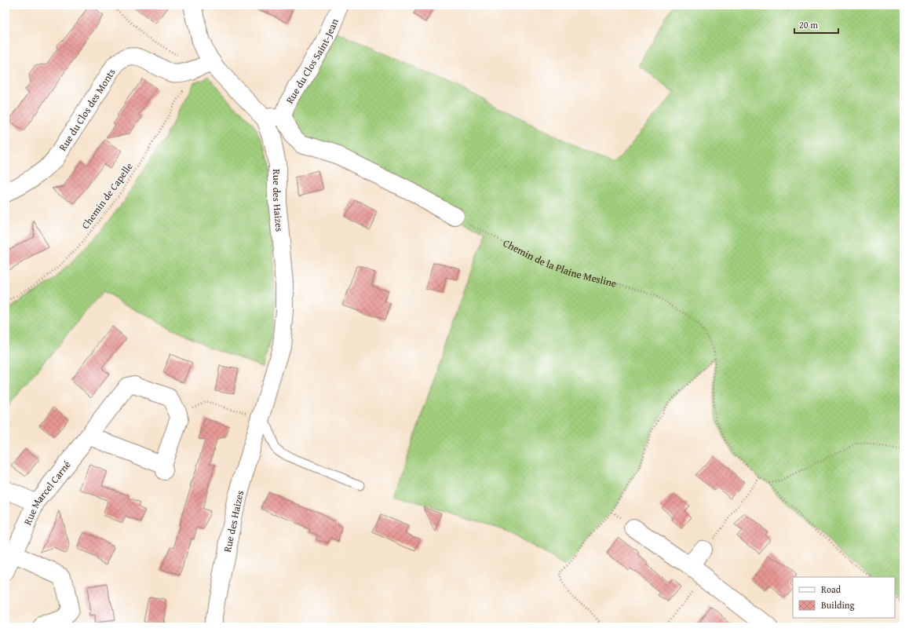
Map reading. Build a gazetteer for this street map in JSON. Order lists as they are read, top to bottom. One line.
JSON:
{"streets":{"street":["Rue du Clos Saint-Jean","Rue du Clos des Monts","Rue des Haizes","Rue Marcel Carné"],"path":["Chemin de Capelle","Chemin de la Plaine Mesline"]},"crossings":[["Rue du Clos des Monts","Chemin de Capelle"],["Rue du Clos des Monts","Rue des Haizes"]],"legend":["Road","Building"],"scale_bar":"20 m"}
